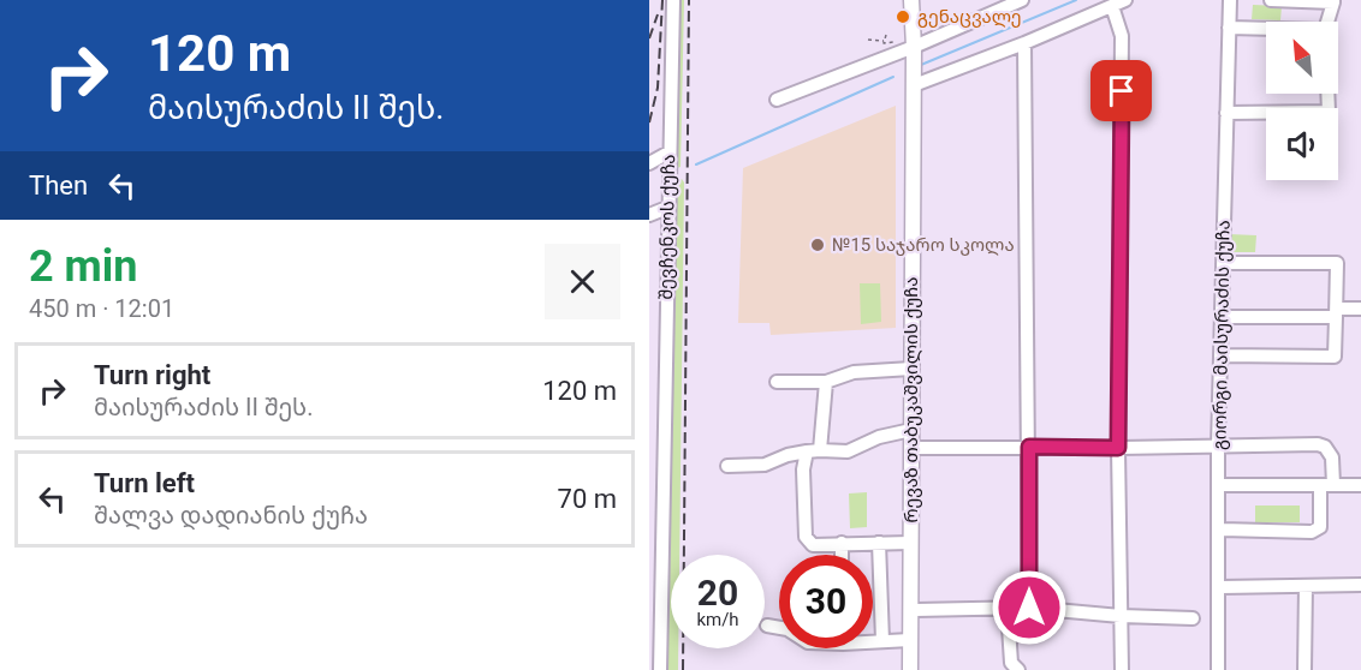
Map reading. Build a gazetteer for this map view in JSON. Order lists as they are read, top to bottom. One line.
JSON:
{"streets":{"main road":["რევაზ თაბუკაშვილის ქუჩა"],"street":["შევჩენკოს ქუჩა","გიორგი მაისურაძის ქუჩა"]},"places":["გენაცვალე","№15 საჯარო სკოლა"],"north":"top left","page":{"turn":["120 m","მაისურაძის II შეს."],"then":"Then","heading":["2 min","450 m · 12:01"],"list":[{"name":"Turn right","note":"მაისურაძის II შეს.","value":"120 m"},{"name":"Turn left","note":"შალვა დადიანის ქუჩა","value":"70 m"}],"speed":"20 km/h","limit":"30"}}
